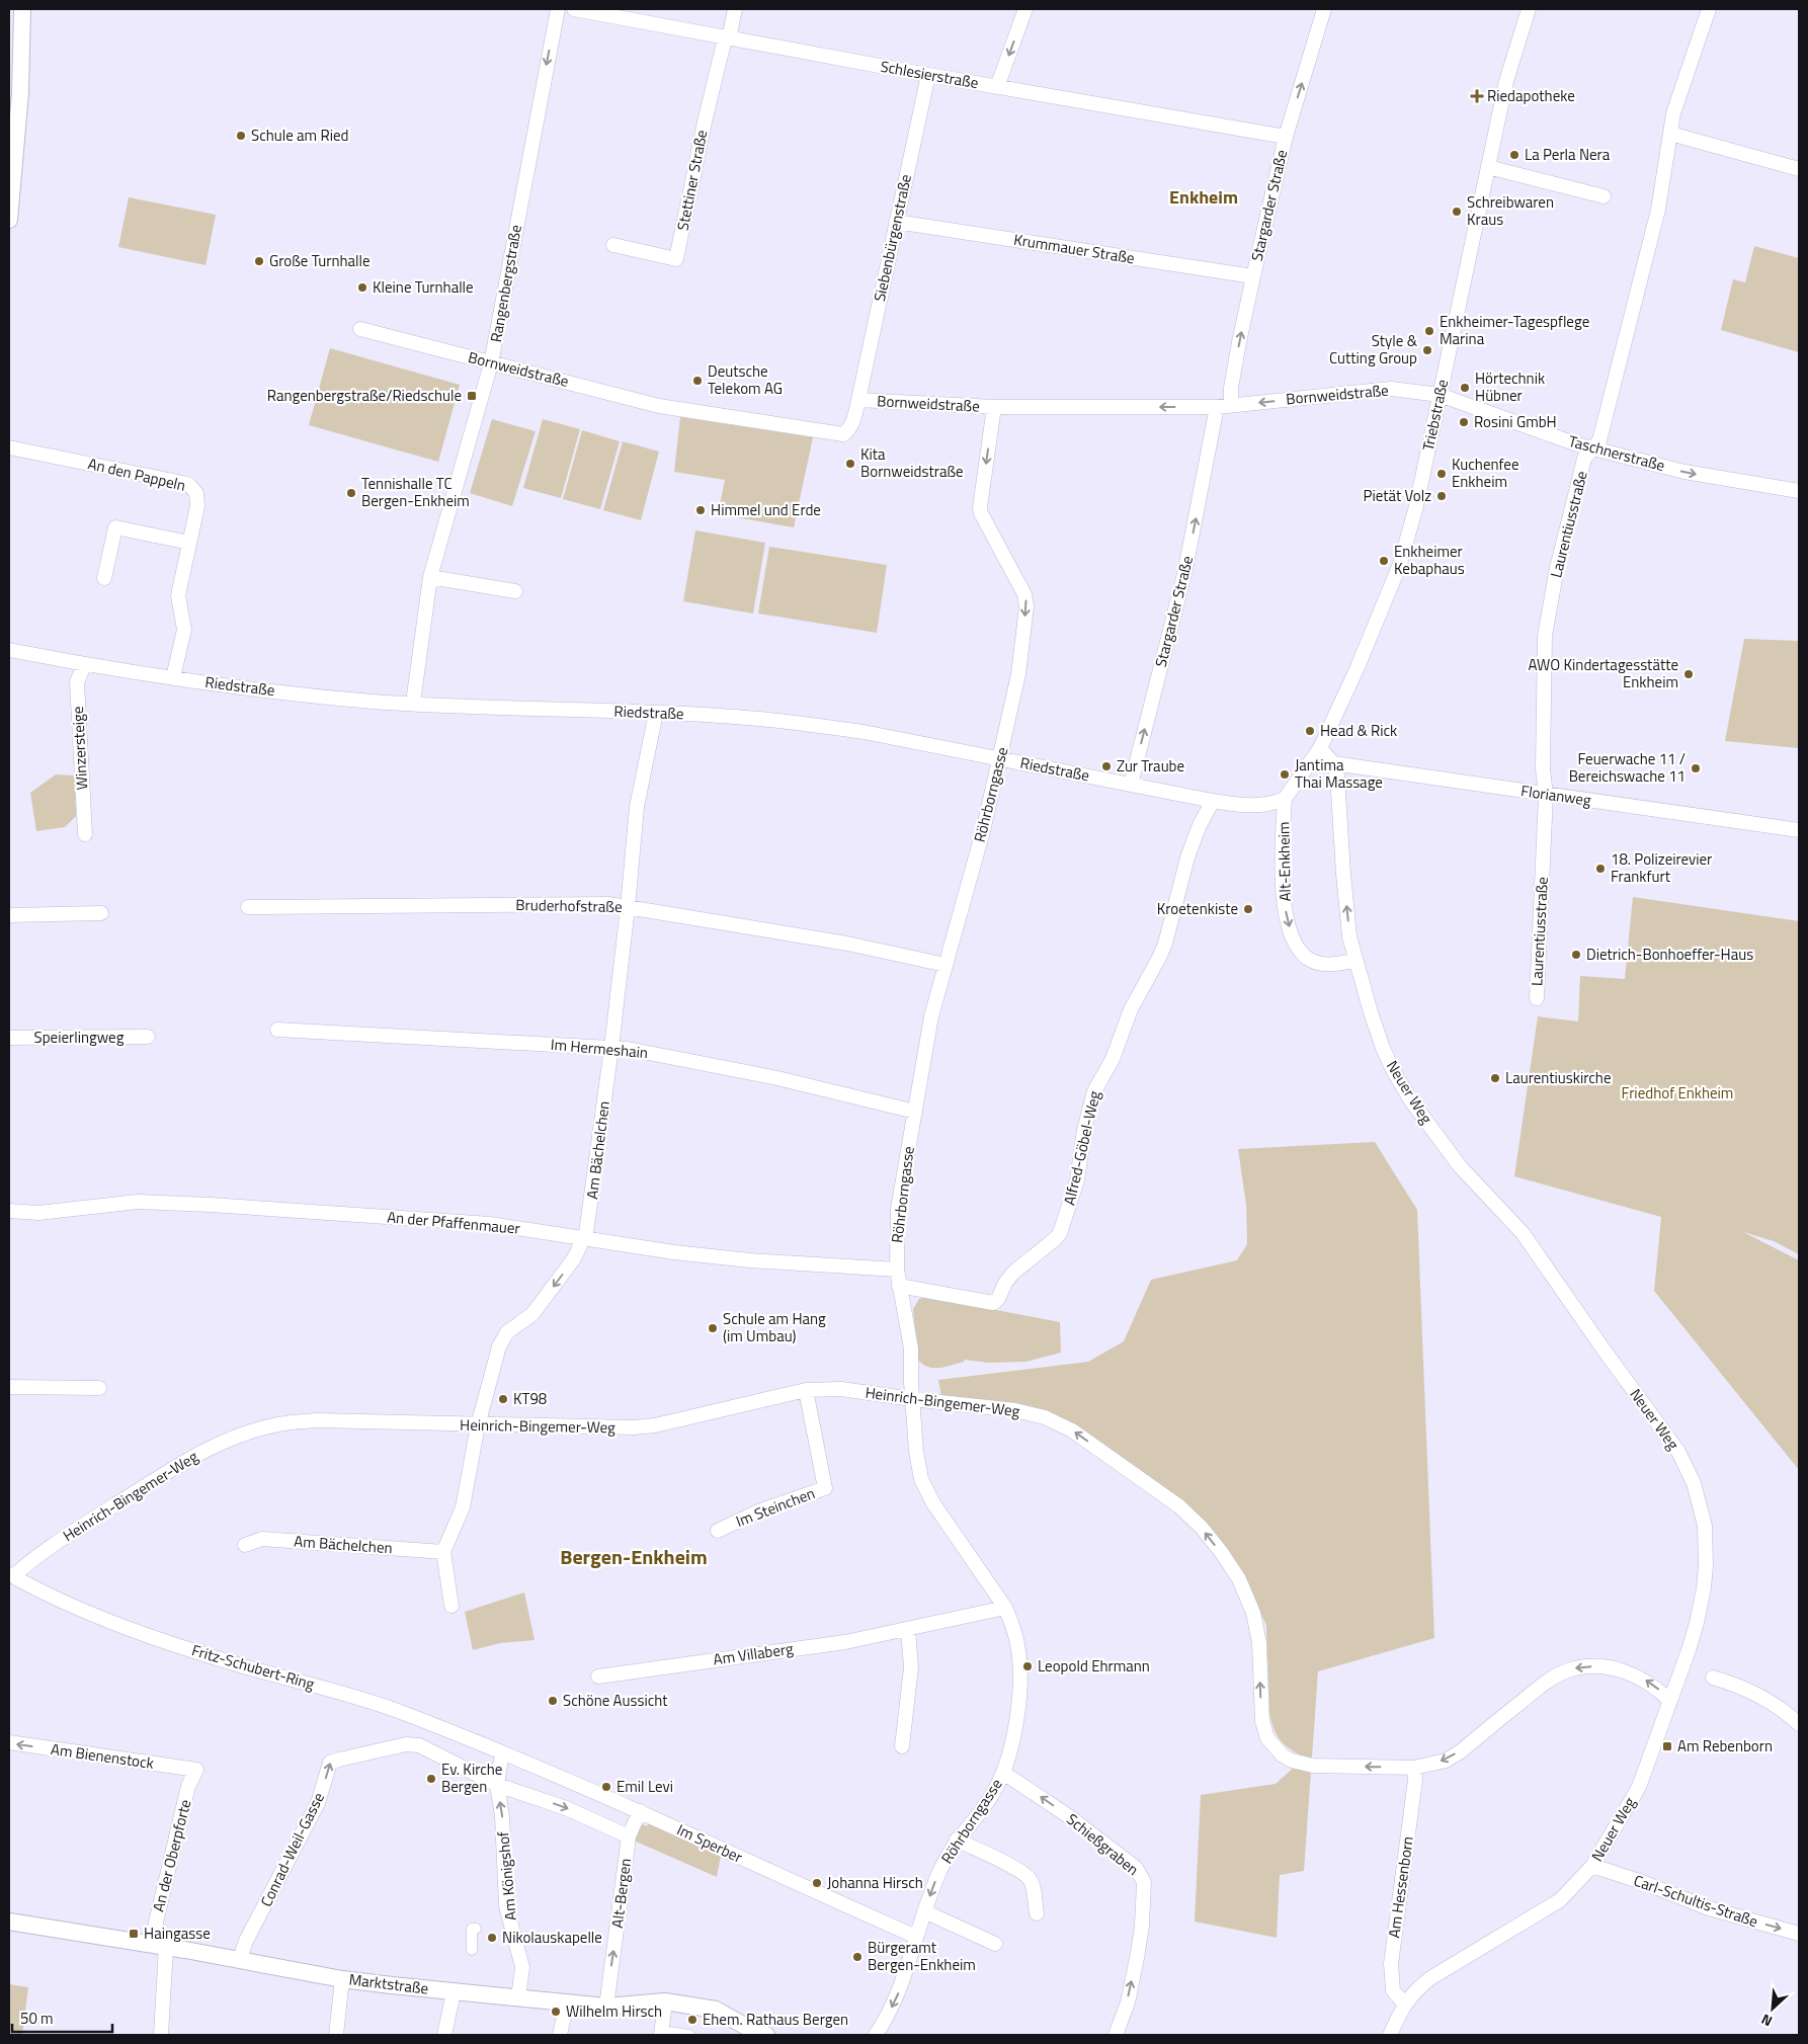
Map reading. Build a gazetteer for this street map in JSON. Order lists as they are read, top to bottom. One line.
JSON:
{"streets":{"street":["Schlesierstraße","Stettiner Straße","Stargarder Straße","Siebenbürgenstraße","Krummauer Straße","Rangenbergstraße","Bornweidstraße","Triebstraße","Taschnerstraße","An den Pappeln","Laurentiusstraße","Riedstraße","Winzersteige","Röhrborngasse","Florianweg","Alt-Enkheim","Bruderhofstraße","Speierlingweg","Im Hermeshain","Neuer Weg","Alfred-Göbel-Weg","Am Bächelchen","An der Pfaffenmauer","Heinrich-Bingemer-Weg","Im Steinchen","Am Villaberg","Fritz-Schubert-Ring","Am Bienenstock","Im Sperber","Schießgraben","Conrad-Weil-Gasse","An der Oberpforte","Am Königshof","Am Hessenborn","Alt-Bergen","Carl-Schultis-Straße","Marktstraße"]},"crossings":[["Schlesierstraße","Stettiner Straße"],["Schlesierstraße","Stargarder Straße"],["Schlesierstraße","Siebenbürgenstraße"],["Stargarder Straße","Krummauer Straße"],["Stargarder Straße","Bornweidstraße"],["Stargarder Straße","Riedstraße"],["Siebenbürgenstraße","Krummauer Straße"],["Siebenbürgenstraße","Bornweidstraße"],["Rangenbergstraße","Bornweidstraße"],["Rangenbergstraße","Riedstraße"],["Bornweidstraße","Triebstraße"],["Bornweidstraße","Taschnerstraße"],["Bornweidstraße","Röhrborngasse"],["Triebstraße","Taschnerstraße"],["Triebstraße","Riedstraße"],["Triebstraße","Alt-Enkheim"],["Taschnerstraße","Laurentiusstraße"],["An den Pappeln","Riedstraße"],["Laurentiusstraße","Florianweg"],["Riedstraße","Winzersteige"],["Riedstraße","Röhrborngasse"],["Riedstraße","Alt-Enkheim"],["Riedstraße","Alfred-Göbel-Weg"],["Riedstraße","Am Bächelchen"],["Röhrborngasse","Bruderhofstraße"],["Röhrborngasse","Im Hermeshain"],["Röhrborngasse","Alfred-Göbel-Weg"],["Röhrborngasse","An der Pfaffenmauer"],["Röhrborngasse","Heinrich-Bingemer-Weg"],["Röhrborngasse","Am Villaberg"],["Röhrborngasse","Im Sperber"],["Röhrborngasse","Schießgraben"],["Florianweg","Neuer Weg"],["Alt-Enkheim","Neuer Weg"],["Bruderhofstraße","Am Bächelchen"],["Im Hermeshain","Am Bächelchen"],["Neuer Weg","Heinrich-Bingemer-Weg"],["Neuer Weg","Am Hessenborn"],["Neuer Weg","Carl-Schultis-Straße"],["Am Bächelchen","An der Pfaffenmauer"],["Am Bächelchen","Heinrich-Bingemer-Weg"],["Heinrich-Bingemer-Weg","Im Steinchen"],["Heinrich-Bingemer-Weg","Fritz-Schubert-Ring"],["Heinrich-Bingemer-Weg","Am Hessenborn"],["Fritz-Schubert-Ring","Im Sperber"],["Fritz-Schubert-Ring","Am Königshof"],["Am Bienenstock","An der Oberpforte"],["Im Sperber","Am Königshof"],["Im Sperber","Alt-Bergen"],["Conrad-Weil-Gasse","Am Königshof"],["Conrad-Weil-Gasse","Marktstraße"],["An der Oberpforte","Marktstraße"],["Am Königshof","Marktstraße"],["Alt-Bergen","Marktstraße"]],"one_way":["Stargarder Straße","Rangenbergstraße","Bornweidstraße","Taschnerstraße","Alt-Enkheim","Heinrich-Bingemer-Weg","Am Bienenstock","Schießgraben","Am Königshof","Alt-Bergen","Carl-Schultis-Straße"],"districts":["Enkheim","Bergen-Enkheim"],"parks":["Friedhof Enkheim"],"places":{"health":["Riedapotheke"],"other":["Schule am Ried","La Perla Nera","Schreibwaren Kraus","Große Turnhalle","Kleine Turnhalle","Enkheimer-Tagespflege Marina","Style & Cutting Group","Deutsche Telekom AG","Hörtechnik Hübner","Rosini GmbH","Kita Bornweidstraße","Kuchenfee Enkheim","Tennishalle TC Bergen-Enkheim","Pietät Volz","Himmel und Erde","Enkheimer Kebaphaus","AWO Kindertagesstätte Enkheim","Head & Rick","Zur Traube","Feuerwache 11 / Bereichswache 11","Jantima Thai Massage","18. Polizeirevier Frankfurt","Kroetenkiste","Dietrich-Bonhoeffer-Haus","Laurentiuskirche","Schule am Hang (im Umbau)","KT98","Leopold Ehrmann","Schöne Aussicht","Ev. Kirche Bergen","Emil Levi","Johanna Hirsch","Nikolauskapelle","Bürgeramt Bergen-Enkheim","Wilhelm Hirsch","Ehem. Rathaus Bergen"],"transit":["Rangenbergstraße/Riedschule","Am Rebenborn","Haingasse"]},"scale_bar":"50 m","north":"bottom left"}
